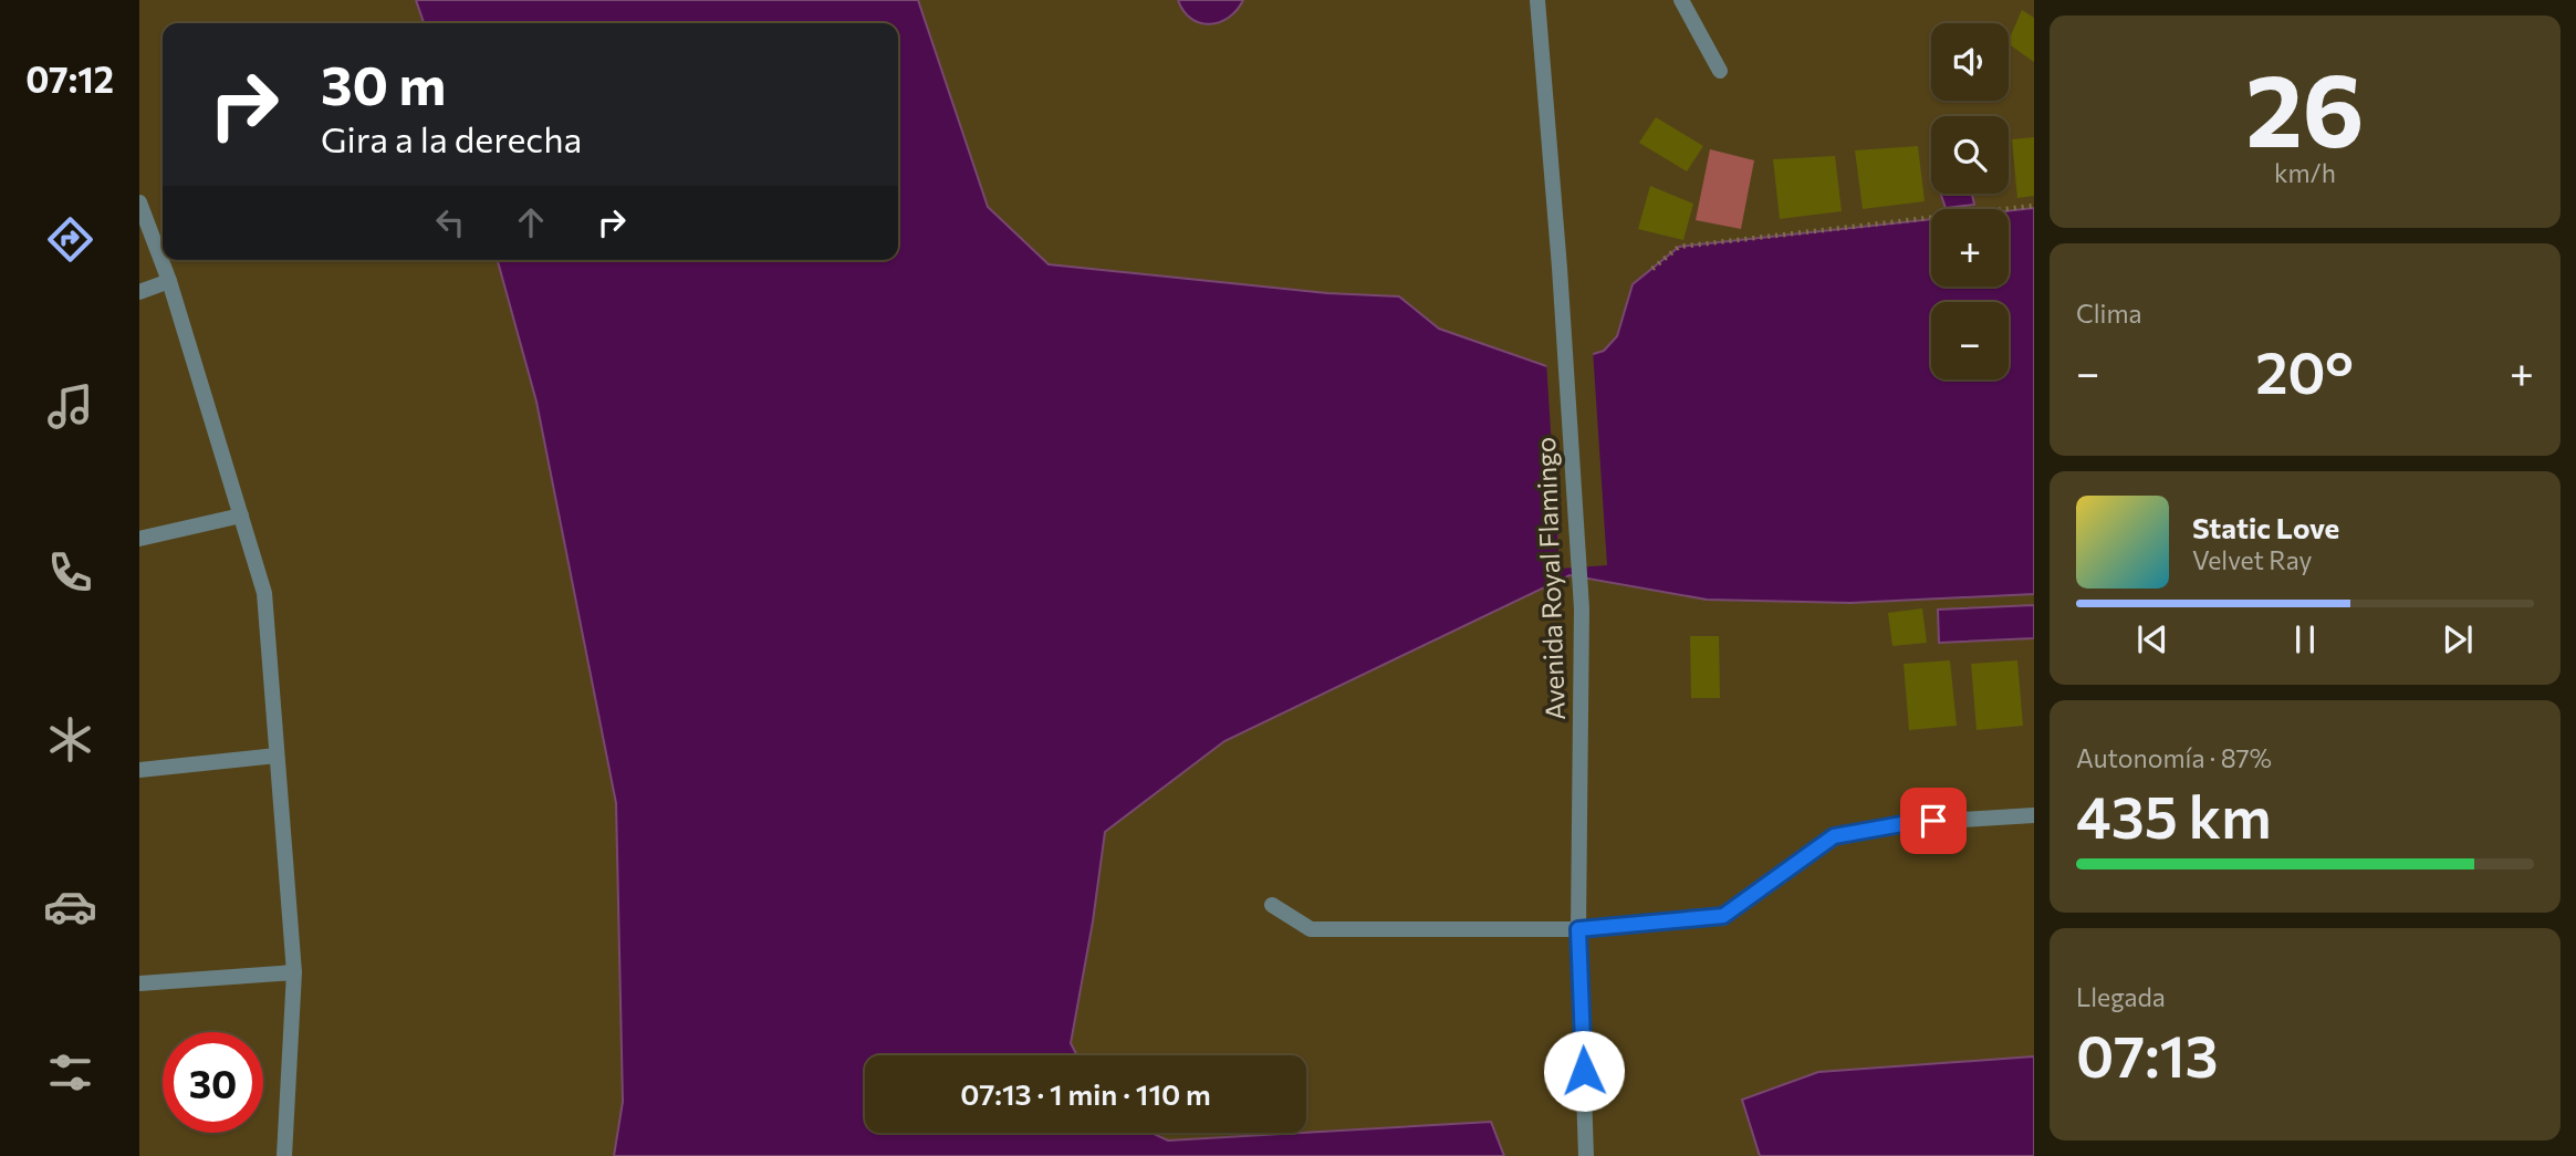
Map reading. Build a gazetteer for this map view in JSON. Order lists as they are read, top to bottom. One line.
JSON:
{"streets":{"street":["Avenida Royal Flamingo"]},"page":{"tabs":"07:12","tile":[["26","km/h"],"Clima",["Autonomía · 87%","435 km"],["Llegada","07:13"]],"map_buttons":["+","−"],"turn":["30 m","Gira a la derecha"],"heat":["−","20°","+"],"song":["Static Love","Velvet Ray"],"limit":"30","trip":"07:13 · 1 min · 110 m"}}
